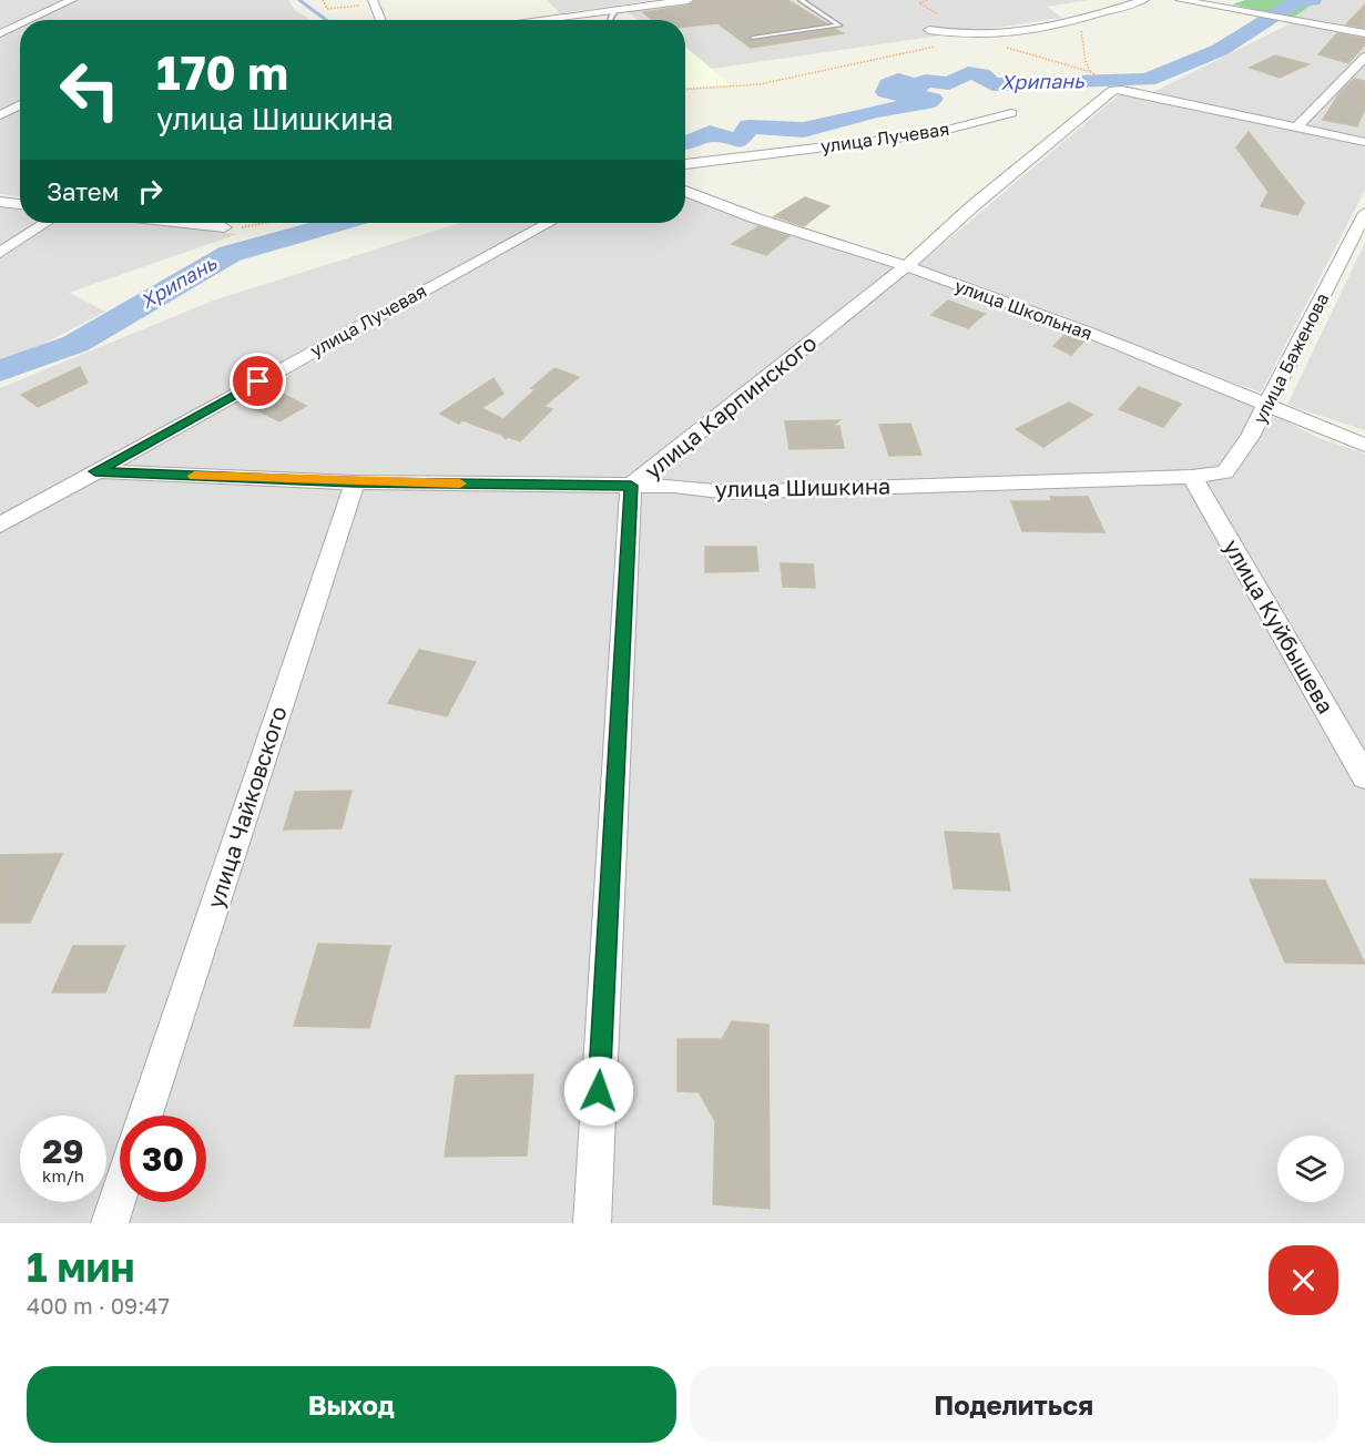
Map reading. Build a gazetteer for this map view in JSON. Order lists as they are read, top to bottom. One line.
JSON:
{"streets":{"street":["улица Лучевая","улица Школьная","улица Баженова","улица Карпинского","улица Шишкина","улица Куйбышева","улица Чайковского"]},"crossings":[["улица Лучевая","улица Шишкина"],["улица Школьная","улица Баженова"],["улица Школьная","улица Карпинского"],["улица Баженова","улица Шишкина"],["улица Баженова","улица Куйбышева"],["улица Карпинского","улица Шишкина"],["улица Шишкина","улица Куйбышева"],["улица Шишкина","улица Чайковского"]],"water":["Хрипань"],"page":{"turn":["170 m","улица Шишкина"],"then":"Затем","speed":"29 km/h","limit":"30","heading":["1 мин","400 m · 09:47"],"buttons":["Выход","Поделиться"]}}
